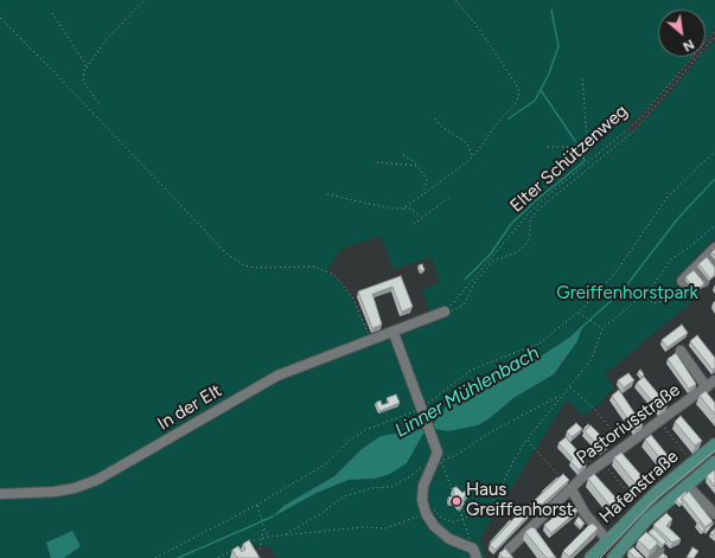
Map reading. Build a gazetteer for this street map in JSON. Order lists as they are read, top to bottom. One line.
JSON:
{"streets":{"main road":["Hafenstraße"],"street":["In der Elt","Pastoriusstraße"],"path":["Elter Schützenweg"]},"crossings":[["Pastoriusstraße","Hafenstraße"]],"water":["Linner Mühlenbach"],"parks":["Greiffenhorstpark"],"places":["Haus Greiffenhorst"],"north":"bottom right"}
